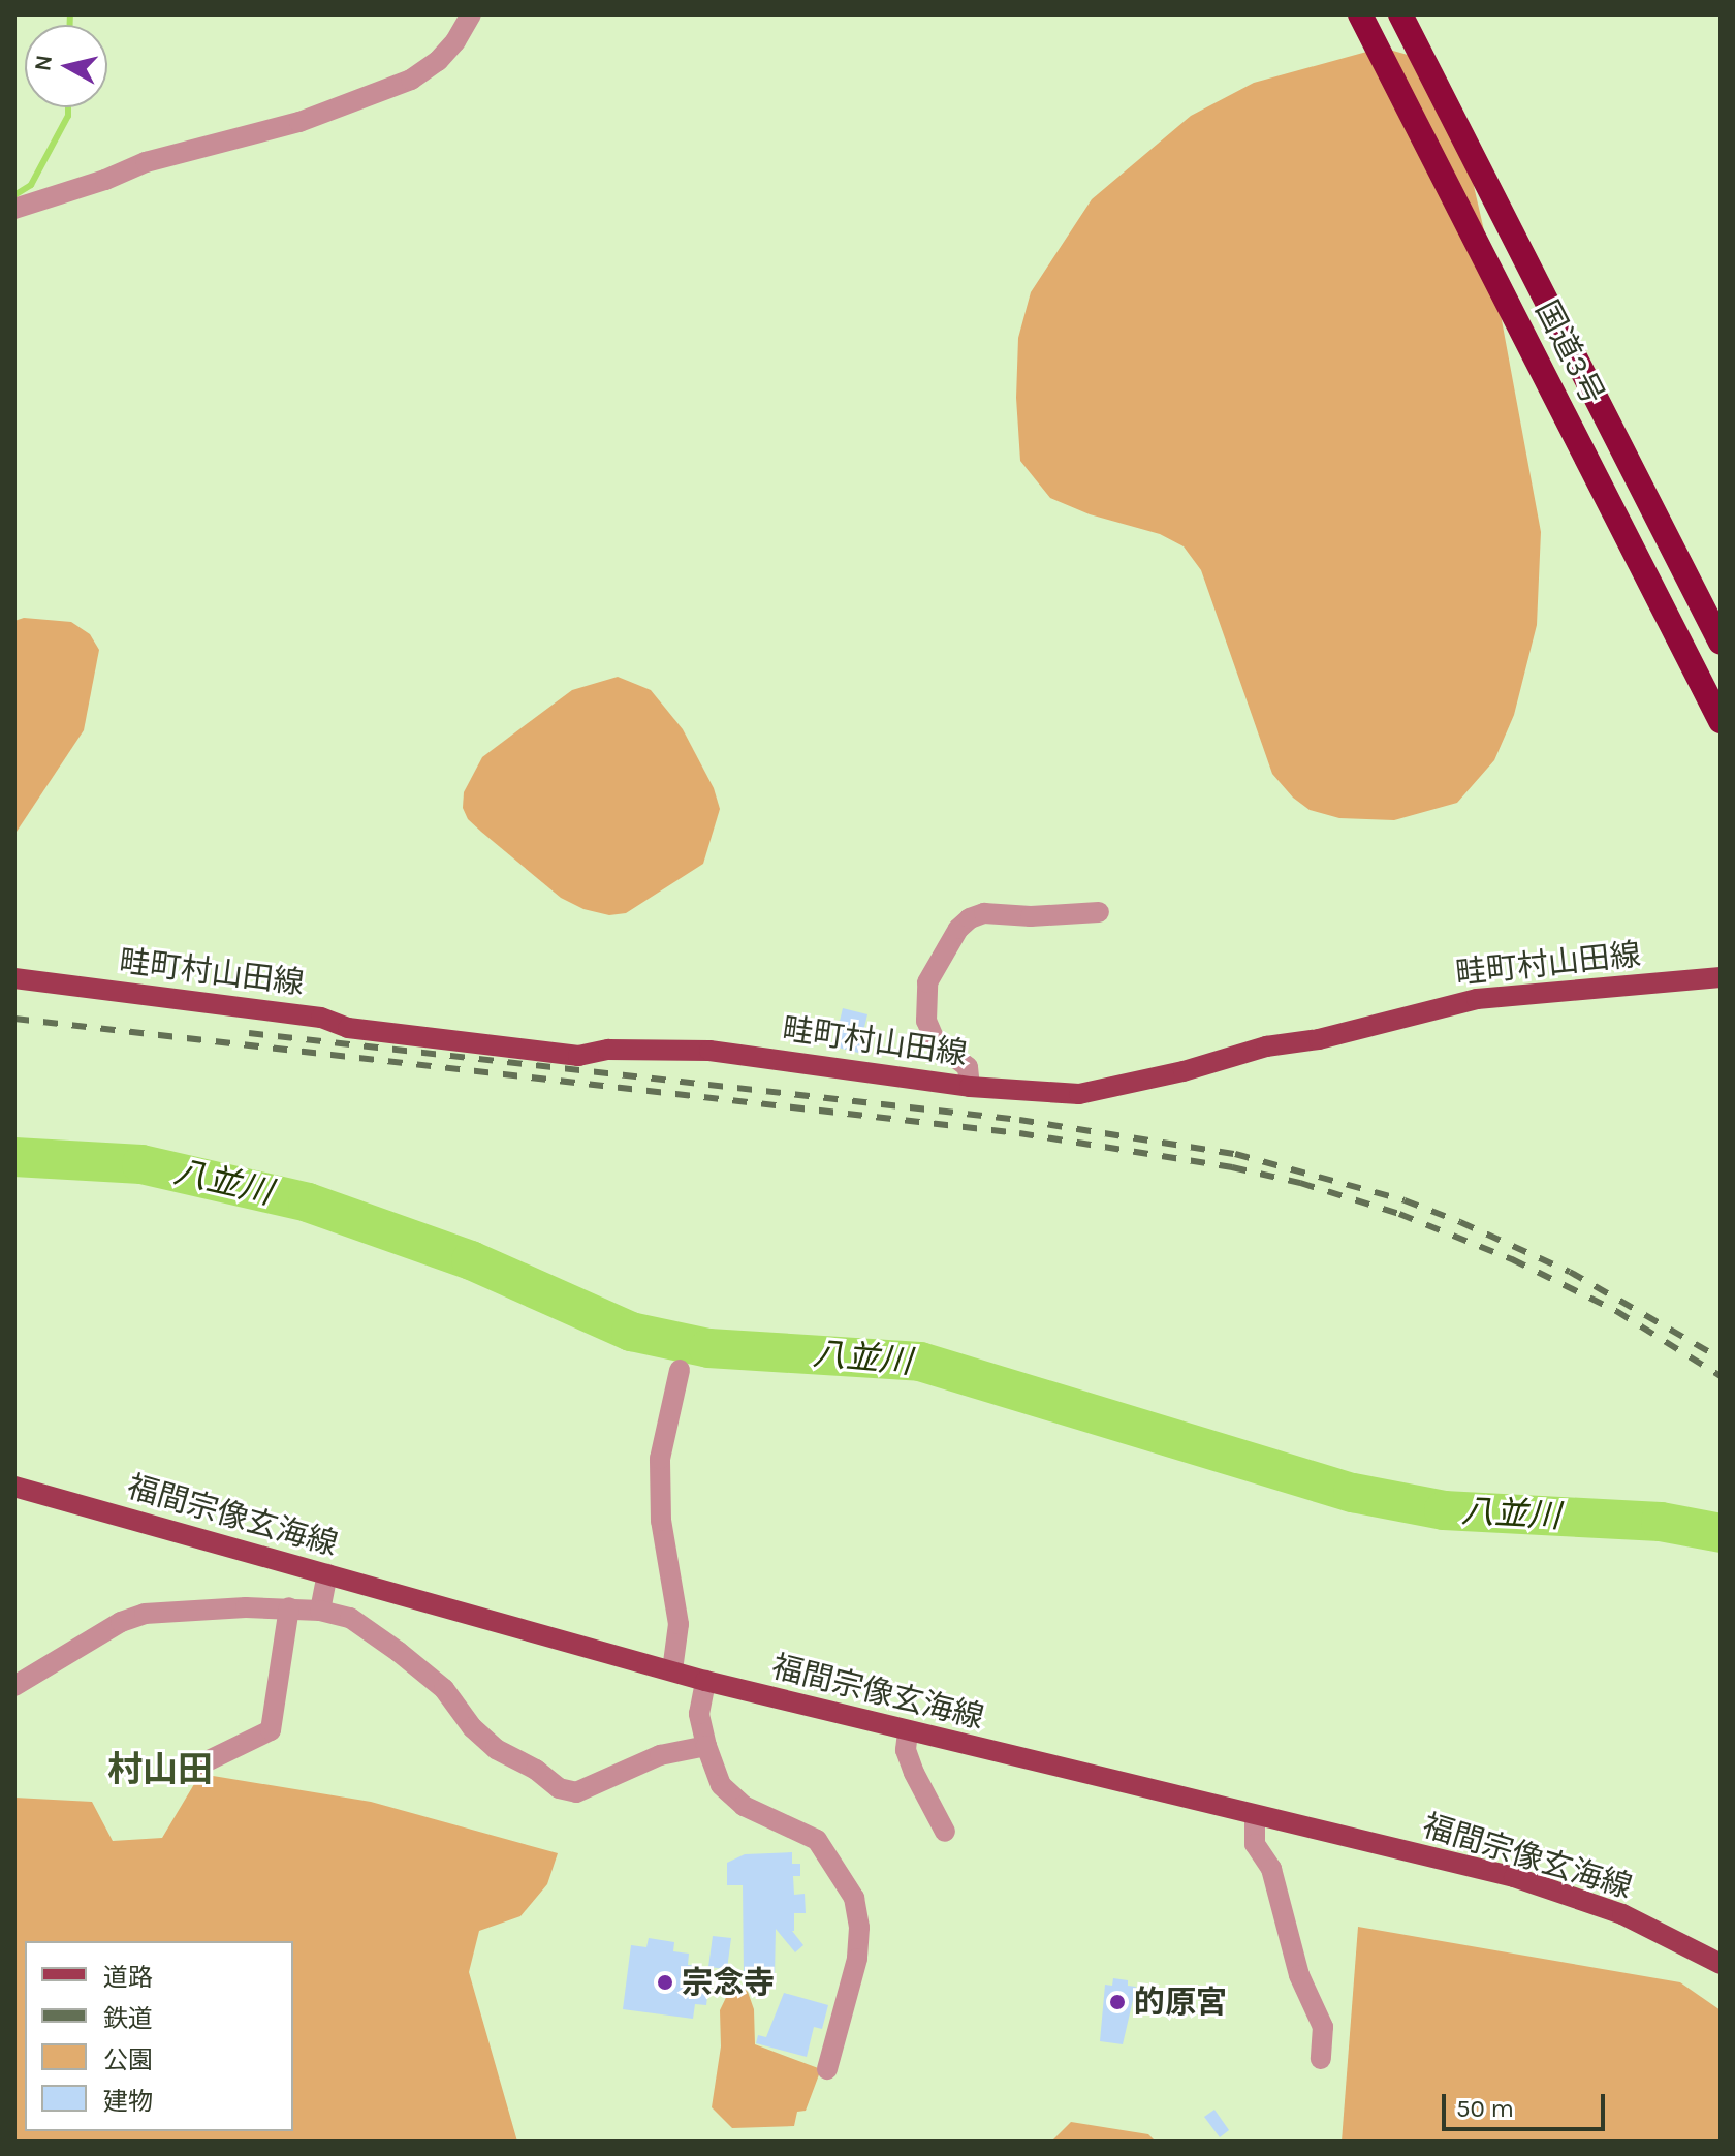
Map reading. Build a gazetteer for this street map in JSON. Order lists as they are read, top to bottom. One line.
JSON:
{"streets":{"highway":["国道3号"],"main road":["畦町村山田線","福間宗像玄海線"]},"districts":["村山田"],"water":["八並川"],"places":["宗念寺","的原宮"],"legend":["道路","鉄道","公園","建物"],"scale_bar":"50 m","north":"left"}
